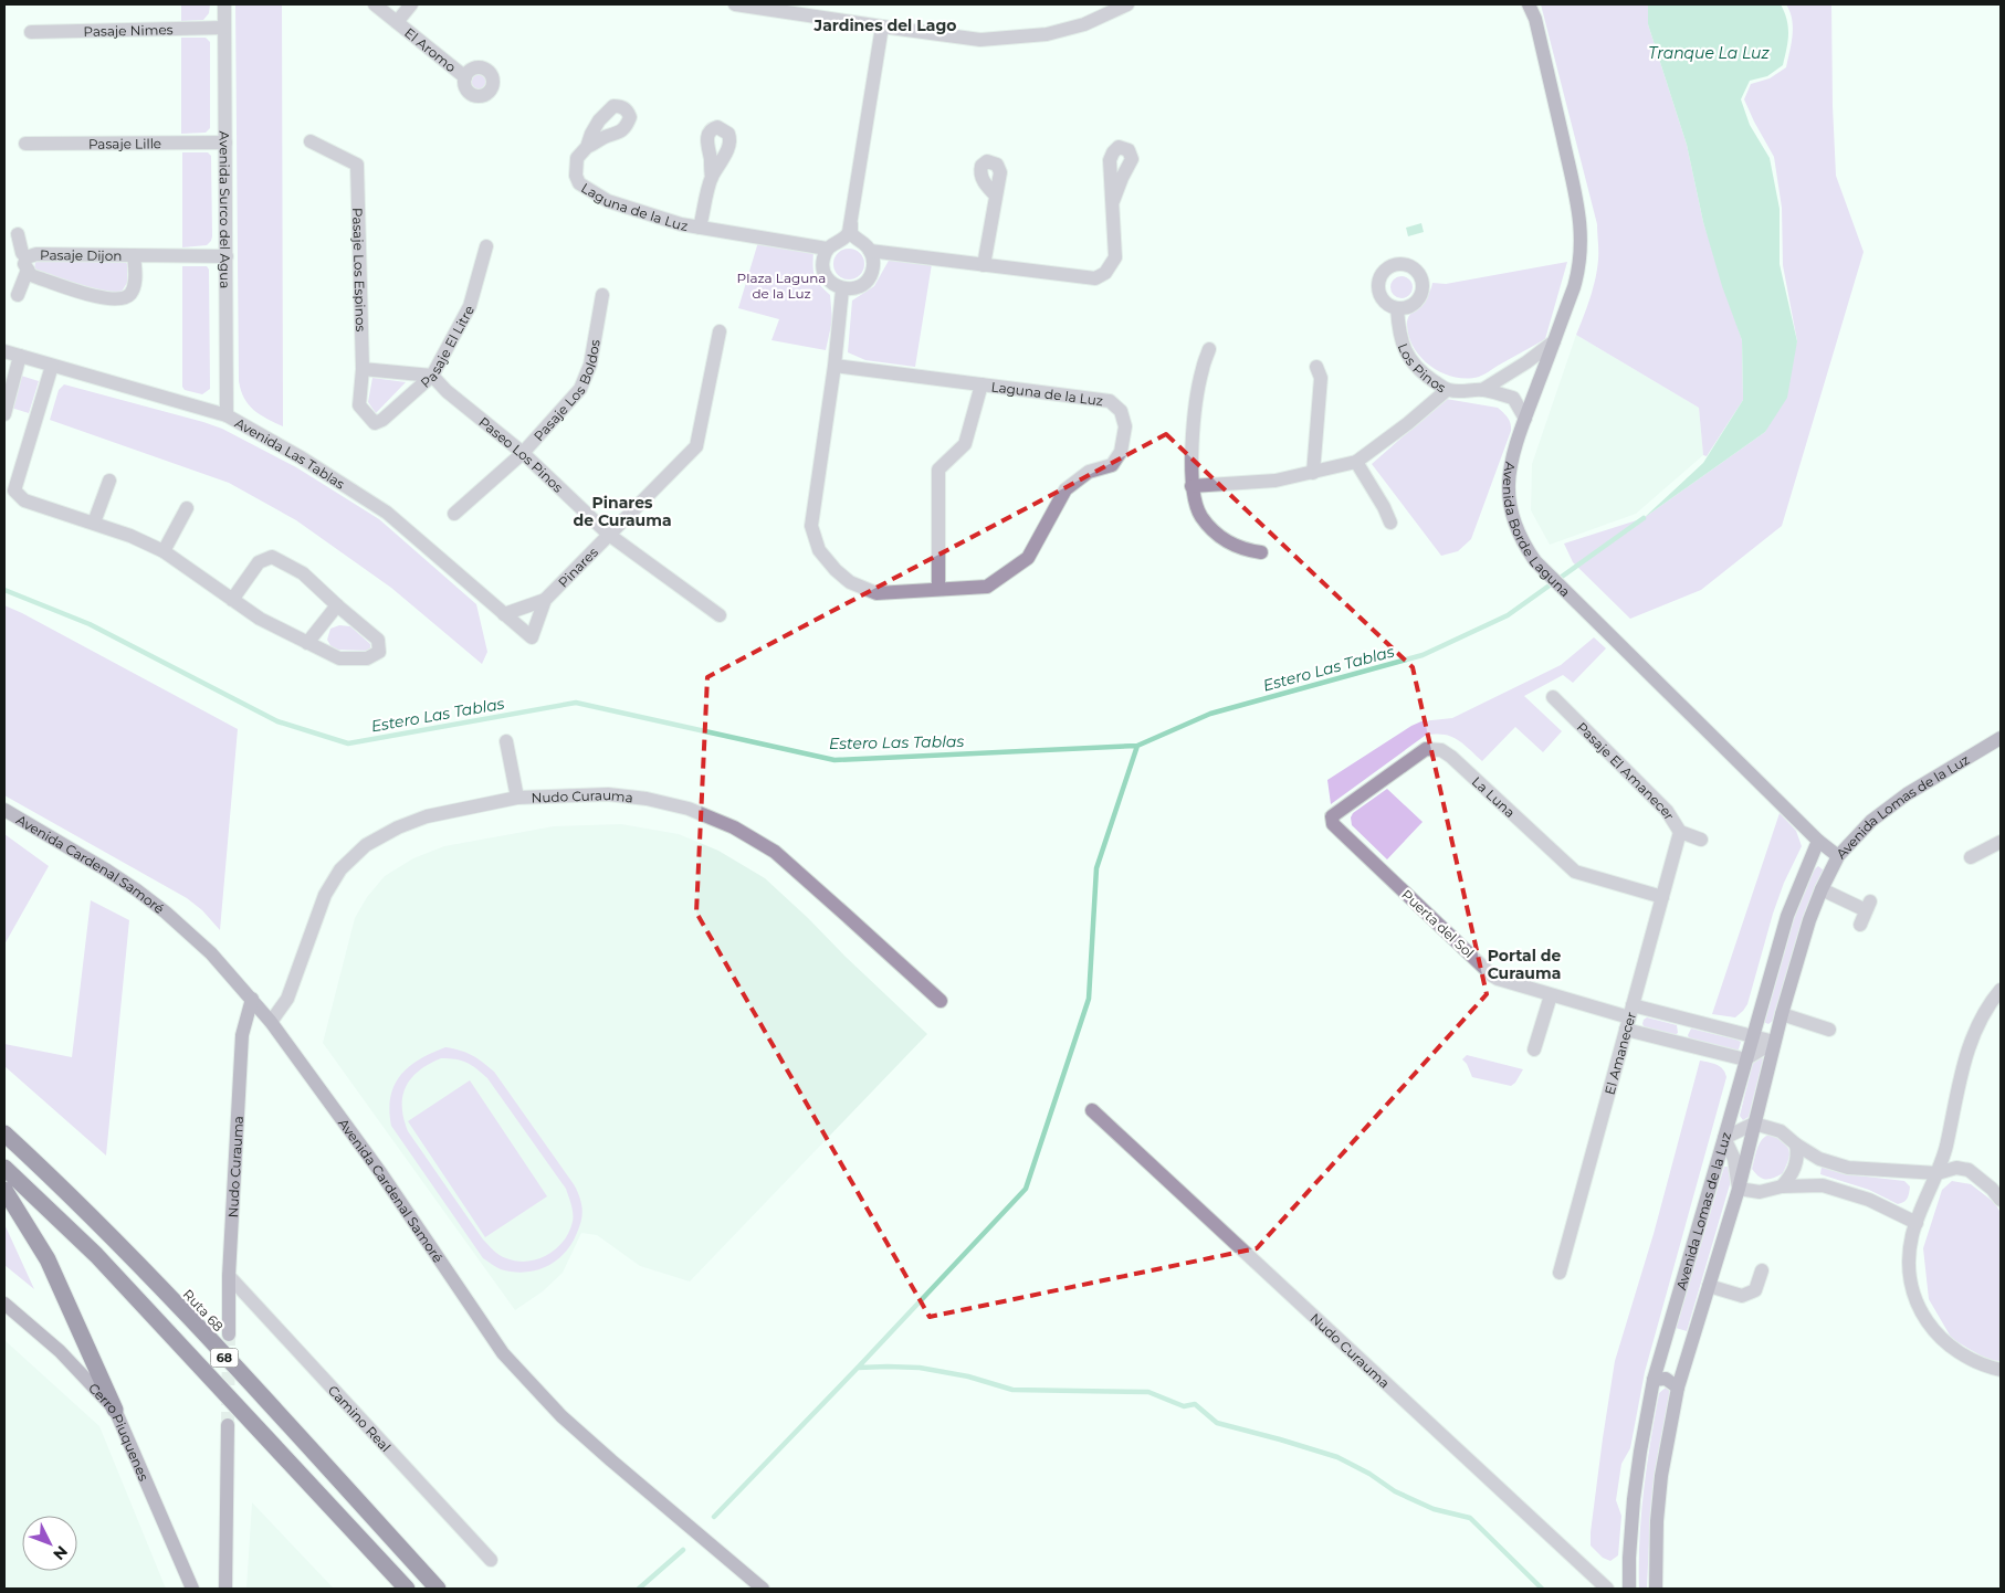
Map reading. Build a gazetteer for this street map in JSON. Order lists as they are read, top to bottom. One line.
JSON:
{"streets":{"highway":["Ruta 68","68"],"street":["Pasaje Nimes","El Aromo","Pasaje Lille","Laguna de la Luz","Avenida Surco del Agua","Pasaje Dijon","Pasaje Los Espinos","Pasaje El Litre","Los Pinos","Pasaje Los Boldos","Avenida Las Tablas","Paseo Los Pinos","Avenida Borde Laguna","Pinares","Pasaje El Amanecer","La Luna","Nudo Curauma","Avenida Lomas de la Luz","Avenida Cardenal Samoré","Puerta del Sol","El Amanecer","Camino Real","Cerro Piuquenes"]},"crossings":[["Pasaje Nimes","Avenida Surco del Agua"],["Pasaje Lille","Avenida Surco del Agua"],["Avenida Surco del Agua","Pasaje Dijon"],["Avenida Surco del Agua","Avenida Las Tablas"],["Pasaje Los Espinos","Pasaje El Litre"],["Pasaje El Litre","Paseo Los Pinos"],["Los Pinos","Avenida Borde Laguna"],["Pasaje Los Boldos","Paseo Los Pinos"],["Avenida Las Tablas","Pinares"],["Paseo Los Pinos","Pinares"],["Avenida Borde Laguna","Avenida Lomas de la Luz"],["Pasaje El Amanecer","El Amanecer"],["La Luna","Puerta del Sol"],["La Luna","El Amanecer"],["Nudo Curauma","Avenida Cardenal Samoré"],["Nudo Curauma","Camino Real"],["Avenida Lomas de la Luz","Puerta del Sol"],["Puerta del Sol","El Amanecer"]],"districts":["Jardines del Lago","Pinares de Curauma","Portal de Curauma"],"water":["Tranque La Luz","Estero Las Tablas"],"parks":["Plaza Laguna de la Luz"],"north":"bottom right"}
